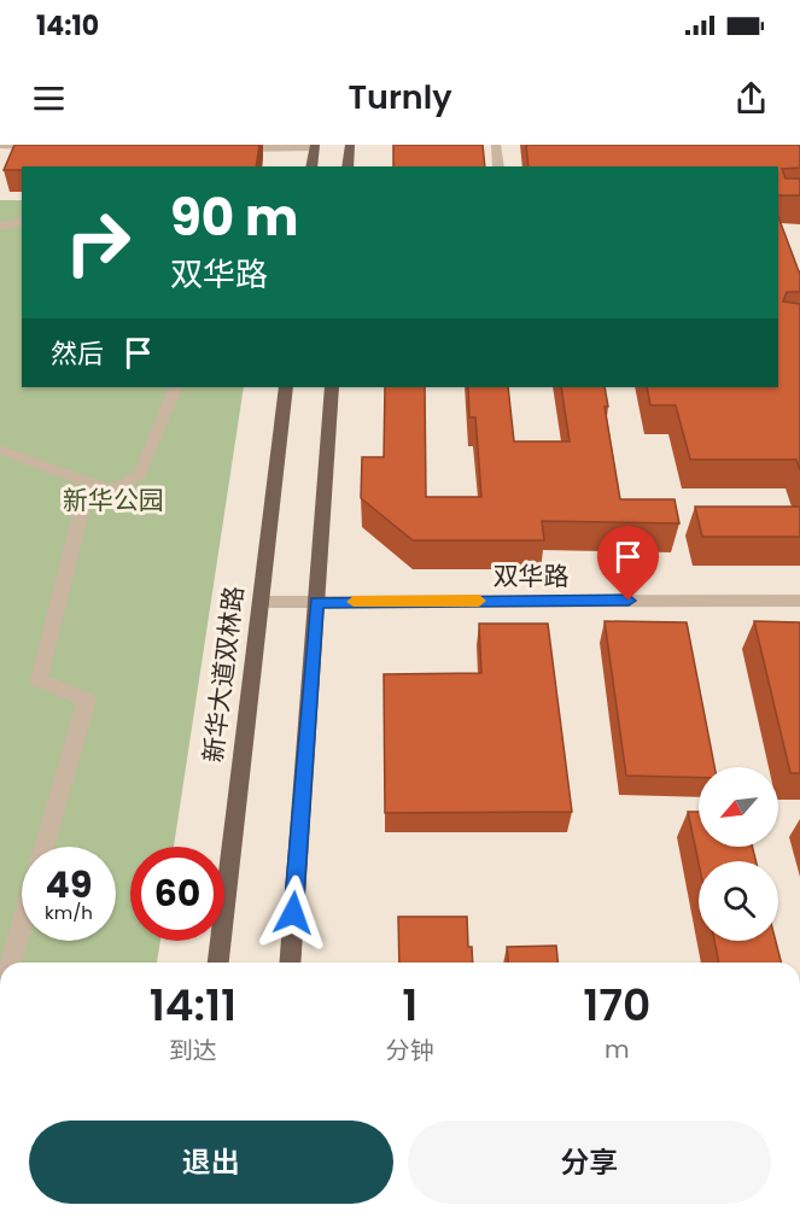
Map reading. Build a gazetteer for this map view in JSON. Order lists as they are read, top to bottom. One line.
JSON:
{"streets":{"main road":["新华大道双林路"],"street":["双华路"]},"crossings":[["双华路","新华大道双林路"]],"parks":["新华公园"],"north":"bottom left","page":{"status":"14:10","header":"Turnly","turn":["90 m","双华路"],"then":"然后","speed":"49 km/h","limit":"60","eta":["14:11","到达","1","分钟","170","m"],"buttons":["退出","分享"]}}
